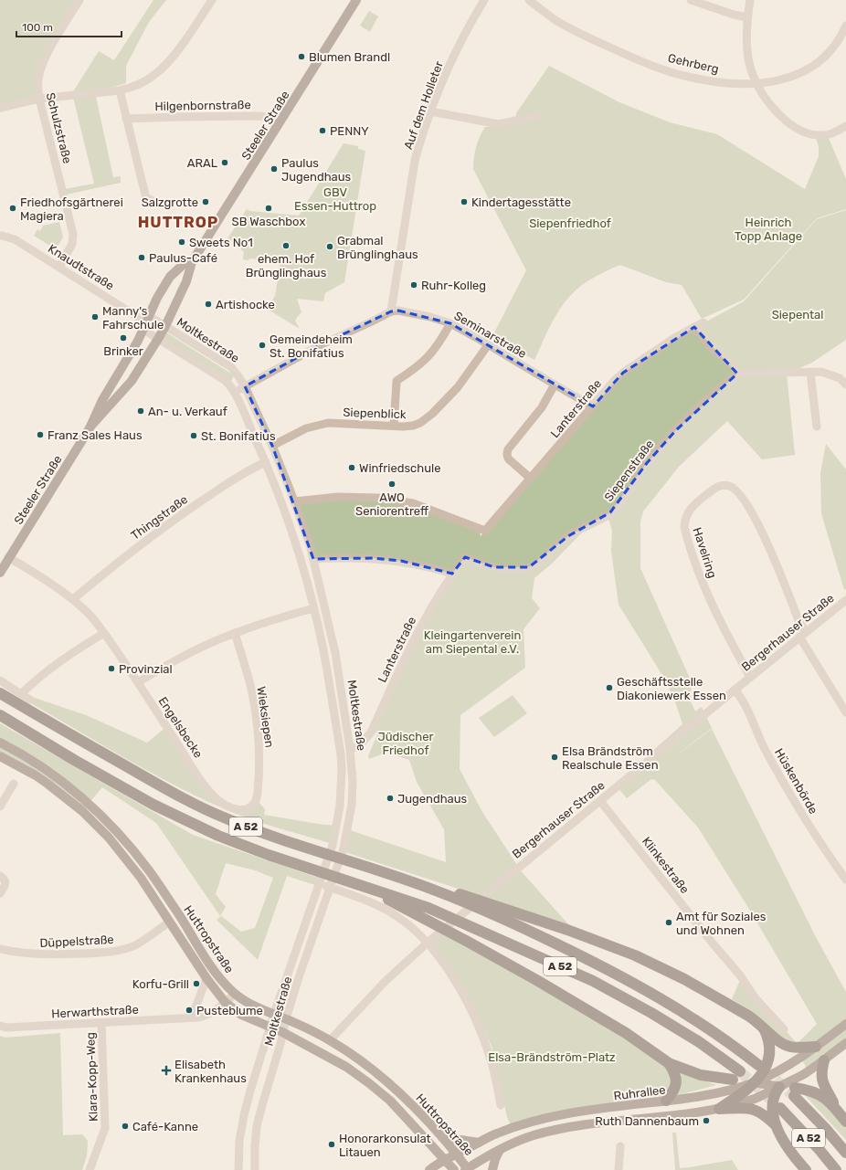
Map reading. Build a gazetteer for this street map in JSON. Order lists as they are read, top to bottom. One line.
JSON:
{"streets":{"highway":["A 52"],"main road":["Steeler Straße","Huttropstraße","Ruhrallee"],"street":["Gehrberg","Hilgenbornstraße","Auf dem Holleter","Schulzstraße","Knaudtstraße","Seminarstraße","Moltkestraße","Lanterstraße","Siepenblick","Siepenstraße","Thingstraße","Havelring","Bergerhauser Straße","Wieksiepen","Engelsbecke","Hüskenbörde","Klinkestraße","Düppelstraße","Herwarthstraße","Klara-Kopp-Weg"]},"crossings":[["Hilgenbornstraße","Steeler Straße"],["Auf dem Holleter","Seminarstraße"],["Steeler Straße","Knaudtstraße"],["Steeler Straße","Moltkestraße"],["Steeler Straße","Engelsbecke"],["Schulzstraße","Knaudtstraße"],["Knaudtstraße","Moltkestraße"],["Seminarstraße","Moltkestraße"],["Seminarstraße","Lanterstraße"],["Seminarstraße","Siepenblick"],["Moltkestraße","Lanterstraße"],["Moltkestraße","Siepenblick"],["Moltkestraße","Thingstraße"],["Moltkestraße","Huttropstraße"],["Lanterstraße","Siepenstraße"],["Thingstraße","Engelsbecke"],["Havelring","Bergerhauser Straße"],["Bergerhauser Straße","Hüskenbörde"],["Bergerhauser Straße","Klinkestraße"],["Bergerhauser Straße","Huttropstraße"],["Wieksiepen","Engelsbecke"],["A 52","Ruhrallee"],["Huttropstraße","Düppelstraße"],["Huttropstraße","Herwarthstraße"],["Huttropstraße","Ruhrallee"],["Herwarthstraße","Klara-Kopp-Weg"]],"districts":["HUTTROP"],"parks":["GBV Essen-Huttrop","Heinrich Topp Anlage","Siepenfriedhof","Siepental","Kleingartenverein am Siepental e.V.","Jüdischer Friedhof","Elsa-Brändström-Platz"],"places":{"other":["Blumen Brandl","PENNY","ARAL","Paulus Jugendhaus","Salzgrotte","Kindertagesstätte","Friedhofsgärtnerei Magiera","SB Waschbox","Sweets No1","ehem. Hof Brünglinghaus","Grabmal Brünglinghaus","Paulus-Café","Ruhr-Kolleg","Artishocke","Manny's Fahrschule","Brinker","Gemeindeheim St. Bonifatius","An- u. Verkauf","Franz Sales Haus","St. Bonifatius","Winfriedschule","AWO Seniorentreff","Provinzial","Geschäftsstelle Diakoniewerk Essen","Elsa Brändström Realschule Essen","Jugendhaus","Amt für Soziales und Wohnen","Korfu-Grill","Pusteblume","Ruth Dannenbaum","Café-Kanne","Honorarkonsulat Litauen"],"health":["Elisabeth Krankenhaus"]},"scale_bar":"100 m"}
